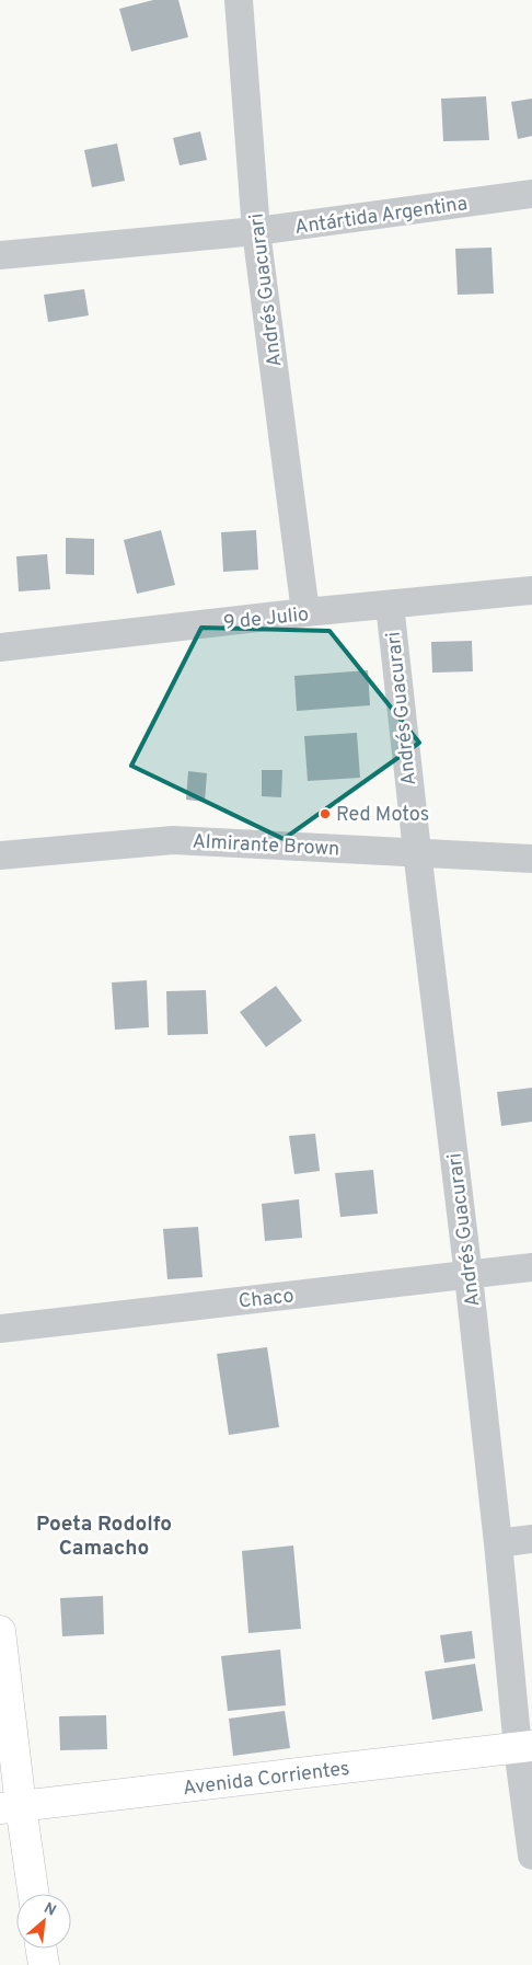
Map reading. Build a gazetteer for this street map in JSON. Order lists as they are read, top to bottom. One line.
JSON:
{"streets":{"main road":["Avenida Corrientes"],"street":["Antártida Argentina","Andrés Guacurari","9 de Julio","Almirante Brown","Chaco"]},"crossings":[["Antártida Argentina","Andrés Guacurari"],["Andrés Guacurari","9 de Julio"],["Andrés Guacurari","Almirante Brown"],["Andrés Guacurari","Chaco"],["Andrés Guacurari","Avenida Corrientes"]],"districts":["Poeta Rodolfo Camacho"],"places":["Red Motos"],"north":"top right"}
